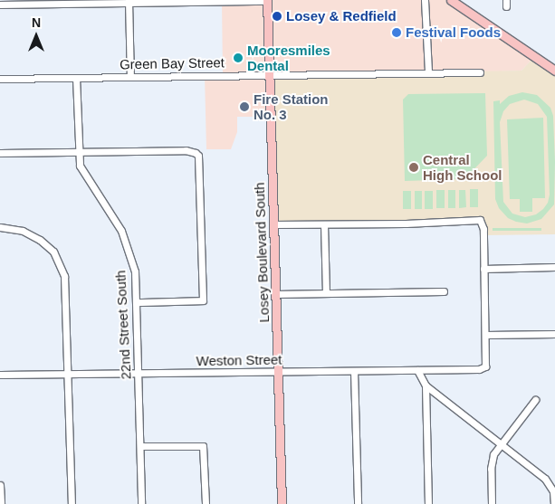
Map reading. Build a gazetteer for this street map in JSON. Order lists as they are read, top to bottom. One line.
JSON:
{"streets":{"main road":["Losey Boulevard South"],"street":["Green Bay Street","22nd Street South","Weston Street"]},"crossings":[["Green Bay Street","Losey Boulevard South"],["Green Bay Street","22nd Street South"],["Losey Boulevard South","Weston Street"],["22nd Street South","Weston Street"]],"places":["Losey & Redfield","Festival Foods","Mooresmiles Dental","Fire Station No. 3","Central High School"],"north":"top"}
